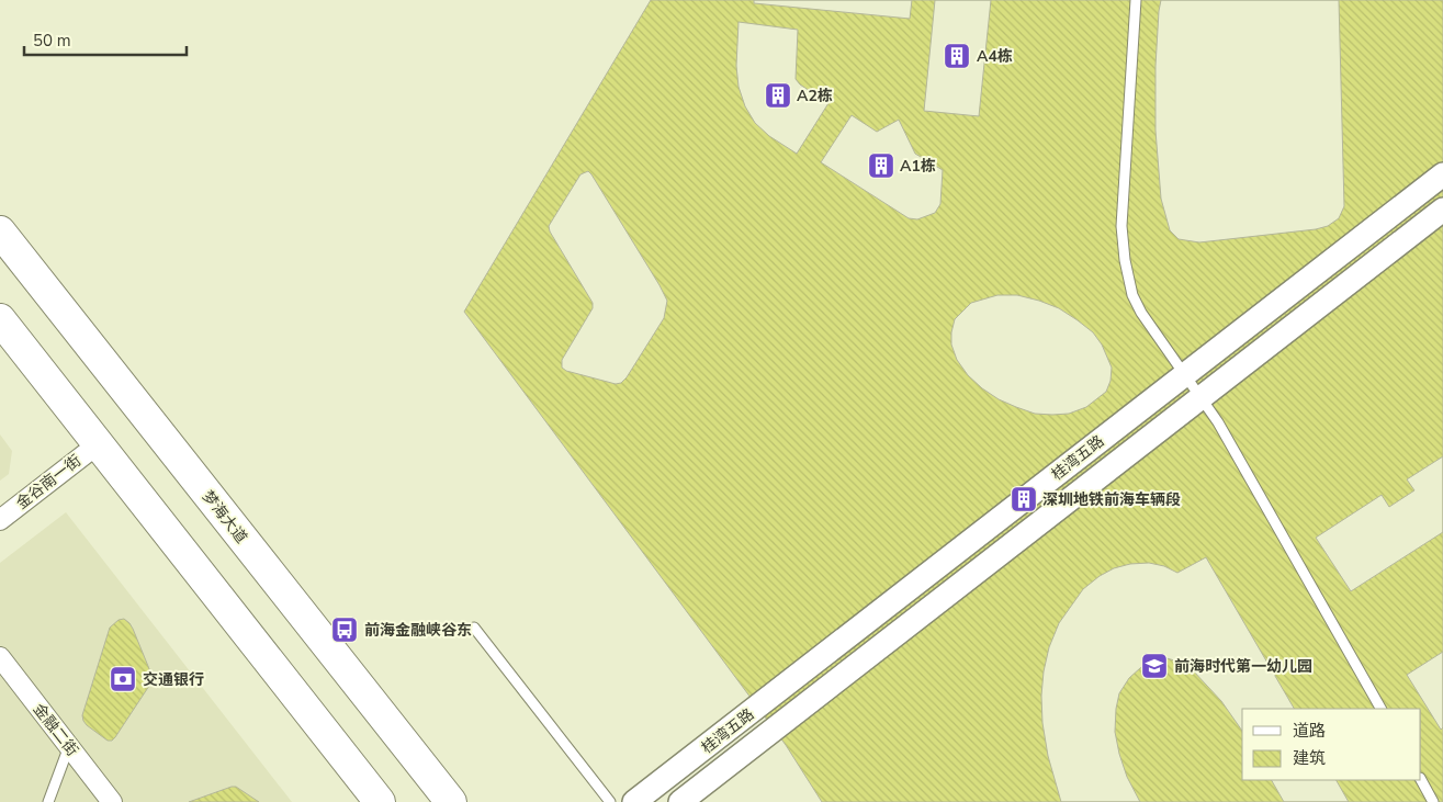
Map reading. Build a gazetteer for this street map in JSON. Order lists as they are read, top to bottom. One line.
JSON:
{"streets":{"main road":["梦海大道"],"street":["桂湾五路","金谷南一街","金融二街"]},"places":{"building":["A4栋","A2栋","A1栋","深圳地铁前海车辆段"],"bus stop":["前海金融峡谷东"],"school or university":["前海时代第一幼儿园"],"bank":["交通银行"]},"legend":["道路","建筑"],"scale_bar":"50 m"}
